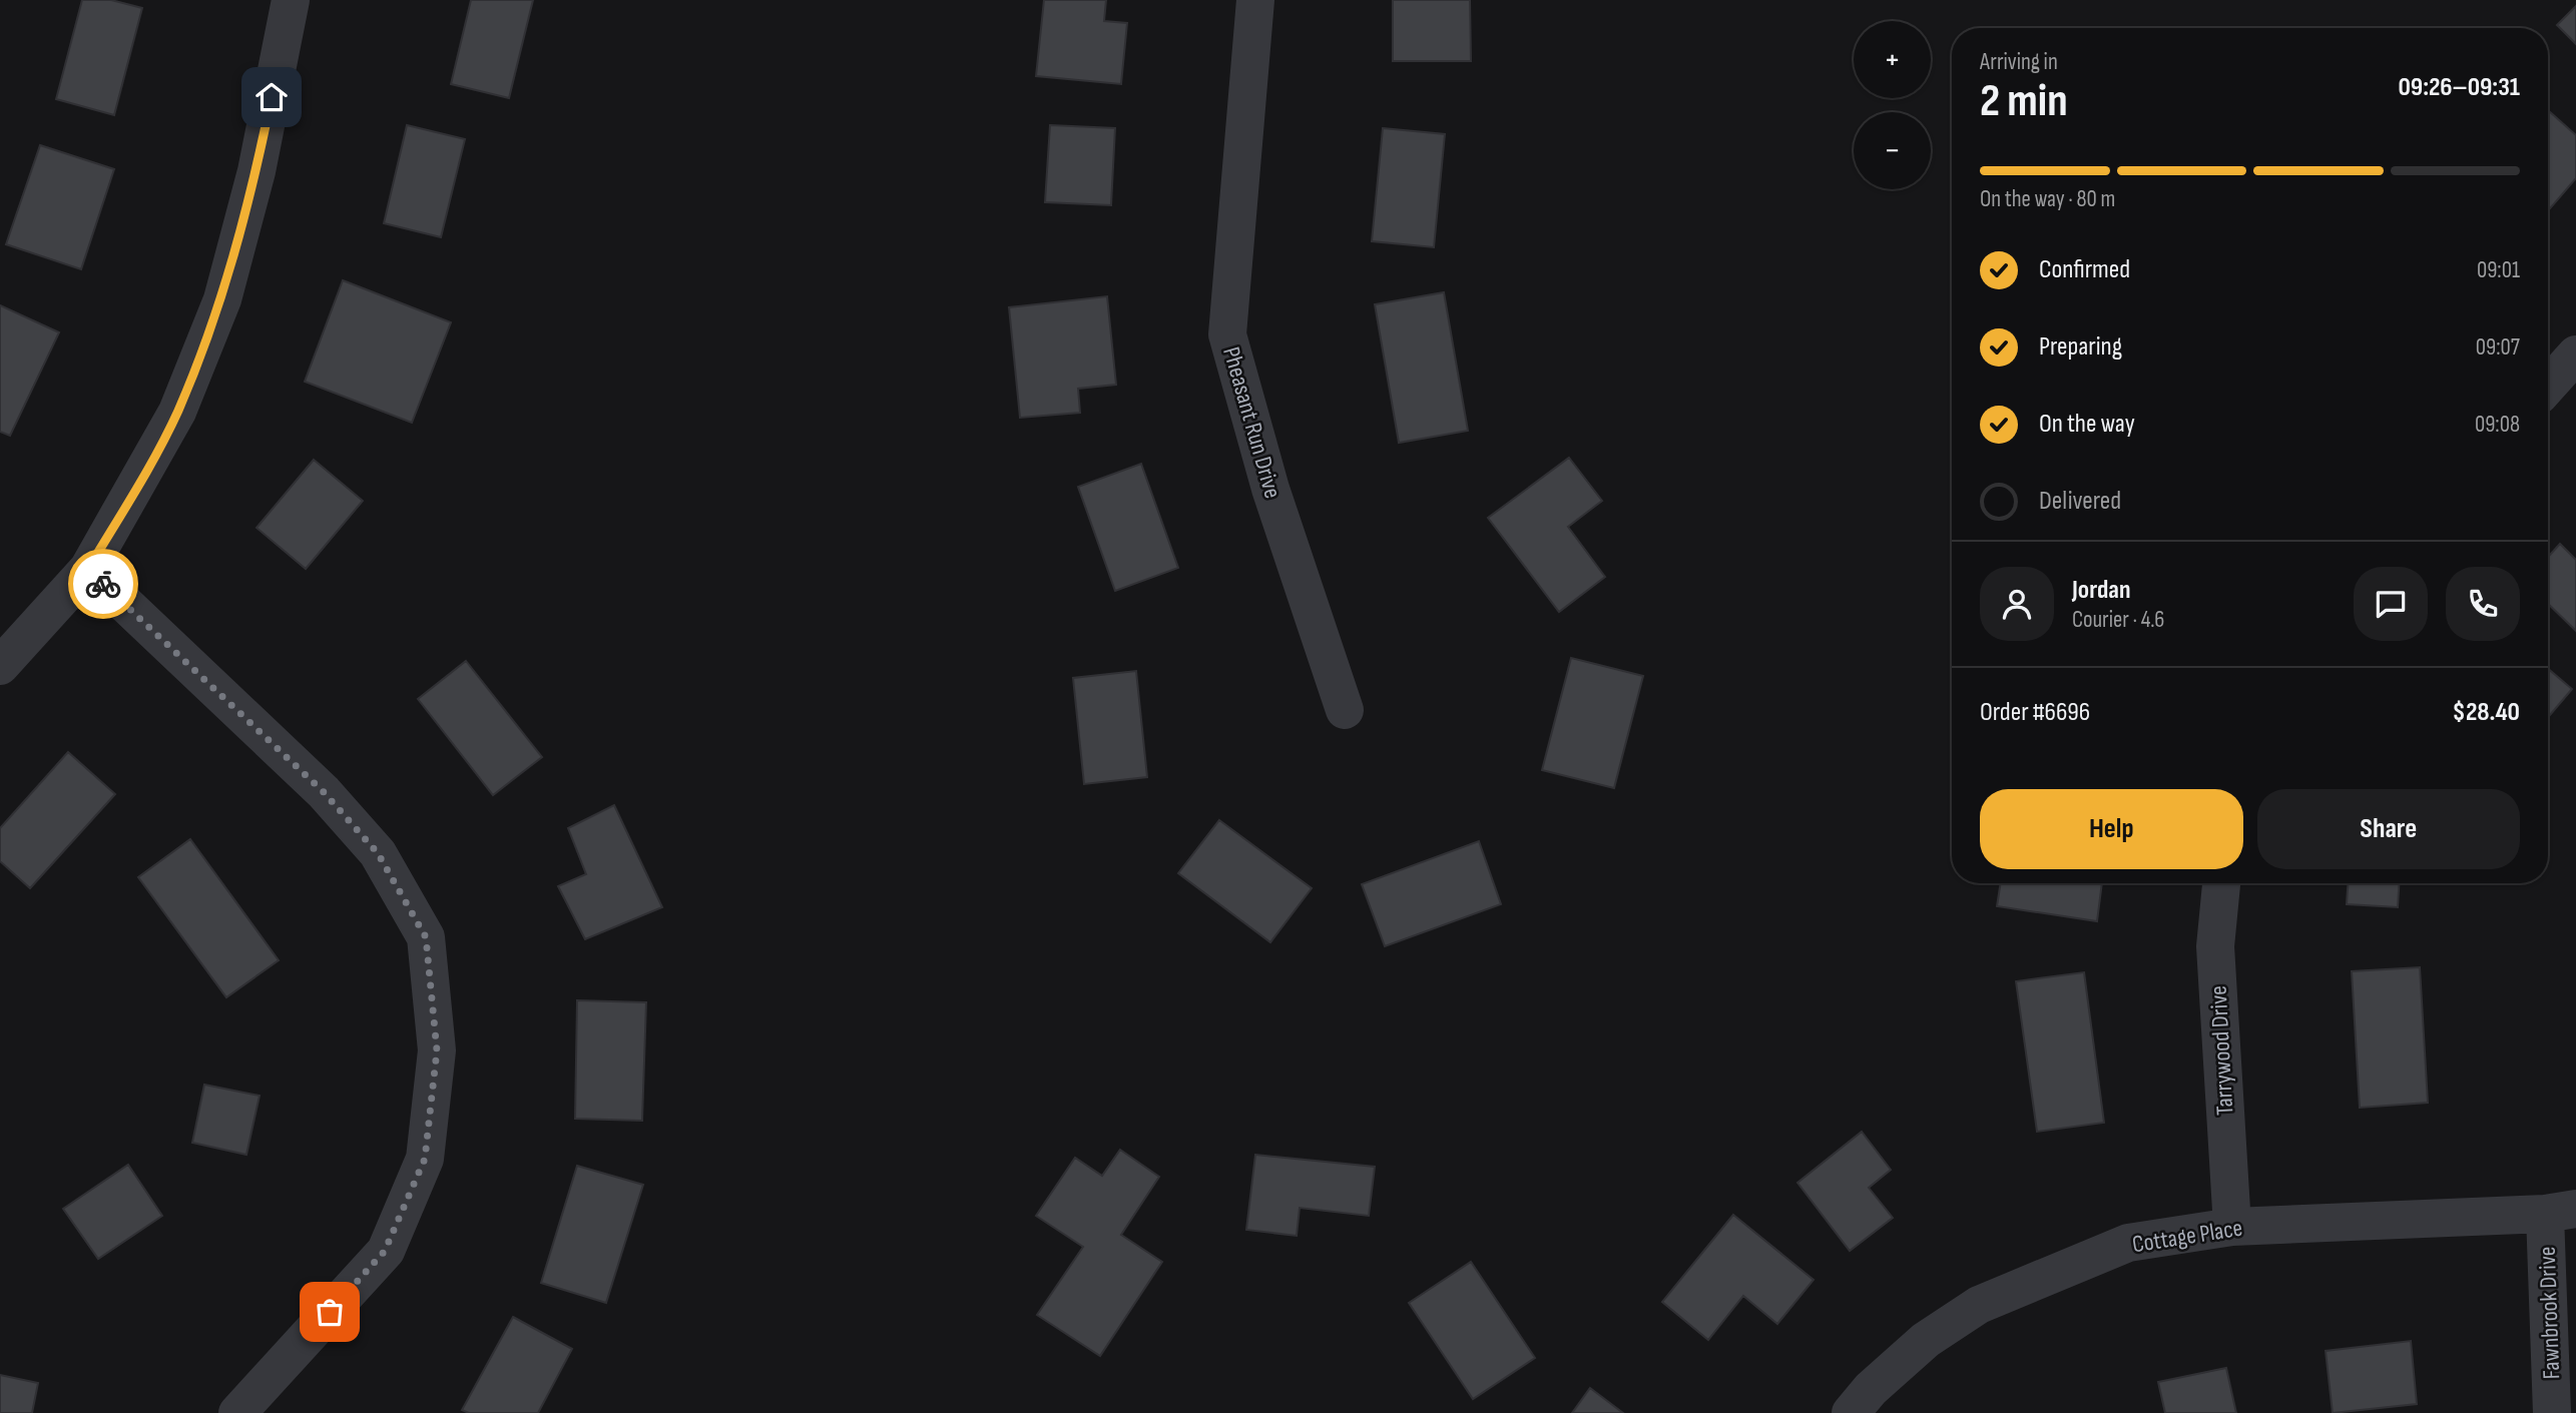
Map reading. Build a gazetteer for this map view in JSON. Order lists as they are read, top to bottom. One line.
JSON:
{"streets":{"street":["Pheasant Run Drive","Tarrywood Drive","Cottage Place","Fawnbrook Drive"]},"crossings":[["Tarrywood Drive","Cottage Place"],["Cottage Place","Fawnbrook Drive"]],"page":{"map_buttons":["+","−"],"heading":["2 min","Arriving in","09:26–09:31"],"panel":["Jordan","Courier · 4.6","Order #6696","$28.40"],"bar":"On the way · 80 m","list":[["Confirmed","09:01"],["Preparing","09:07"],["On the way","09:08"],"Delivered"],"buttons":["Help","Share"]}}
